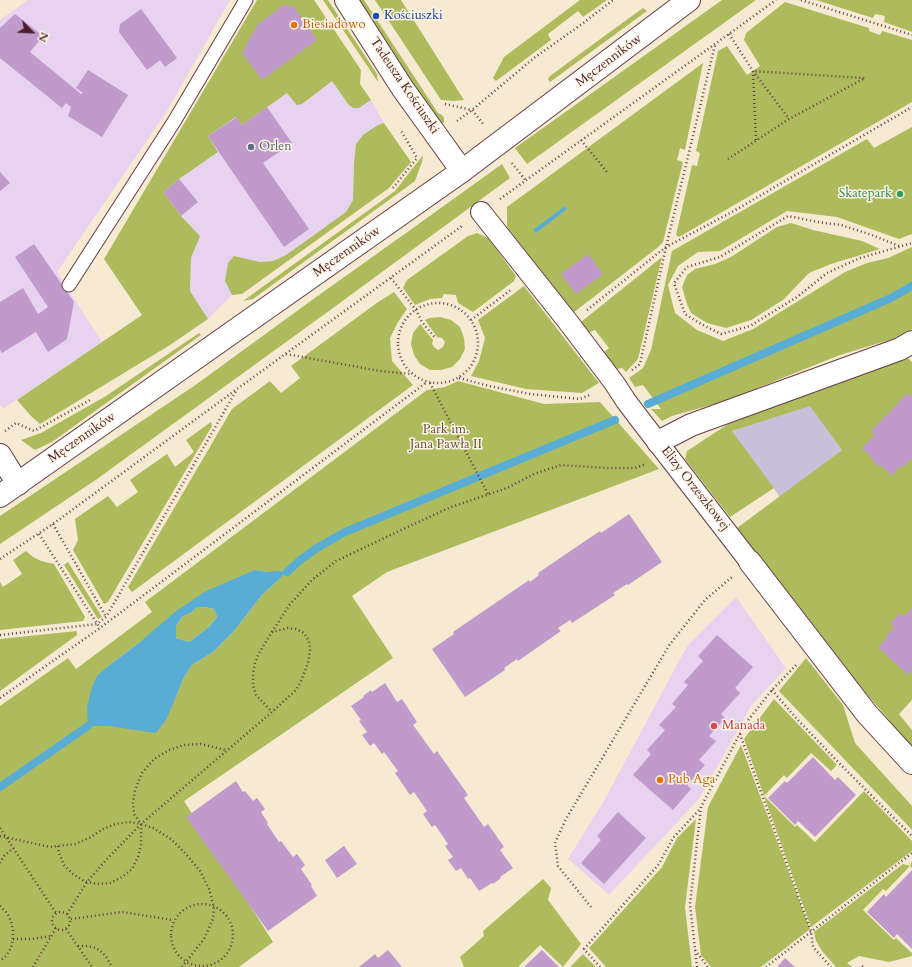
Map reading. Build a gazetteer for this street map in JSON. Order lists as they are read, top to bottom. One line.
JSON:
{"streets":{"main road":["Męczenników","Tadeusza Kościuszki","Elizy Orzeszkowej"]},"crossings":[["Męczenników","Tadeusza Kościuszki"]],"parks":["Park im. Jana Pawła II"],"places":["Kościuszki","Biesiadowo","Orlen","Skatepark","Manada","Pub Aga"],"north":"bottom right"}
